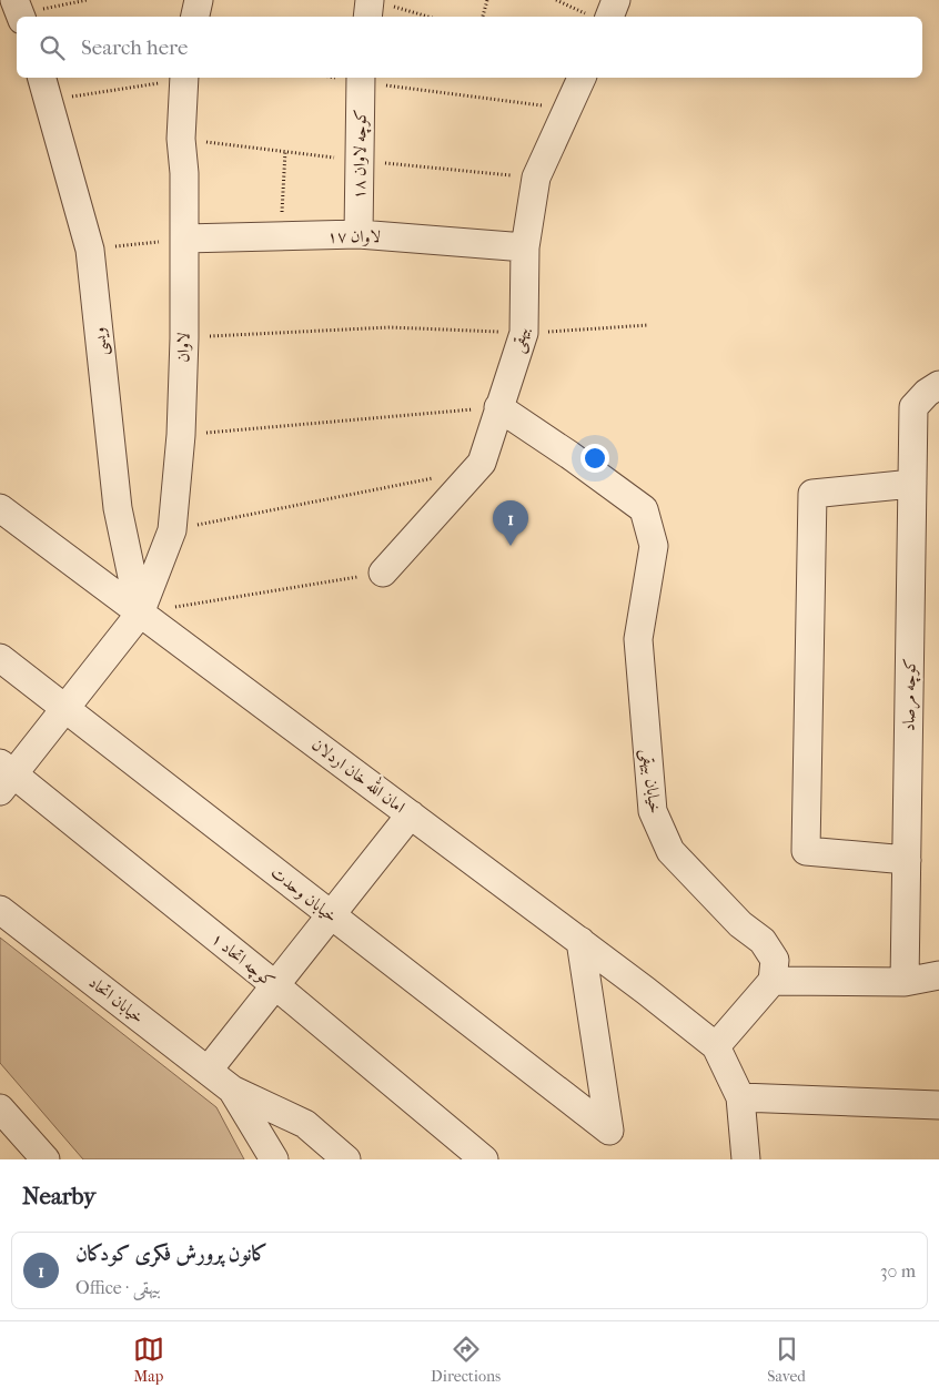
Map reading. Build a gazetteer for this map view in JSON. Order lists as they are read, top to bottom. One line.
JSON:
{"streets":{"street":["کوچه لاوان ۱۸","لاوان ۱۷","بیهقی","ویسی","لاوان","کوچه مرصاد","امان الله خان اردلان","خیابان بیهقی","خیابان وحدت","کوچه اتحاد ۱","خیابان اتحاد"]},"crossings":[["کوچه لاوان ۱۸","لاوان ۱۷"],["لاوان ۱۷","بیهقی"],["لاوان ۱۷","لاوان"],["بیهقی","خیابان بیهقی"],["ویسی","لاوان"],["ویسی","امان الله خان اردلان"],["لاوان","امان الله خان اردلان"],["لاوان","خیابان وحدت"],["لاوان","کوچه اتحاد ۱"],["امان الله خان اردلان","خیابان وحدت"]],"page":{"search":"Search here","pins":"1","heading":"Nearby","list":[{"mark":"1","name":"کانون پرورش فکری کودکان","note":"Office · بیهقی","value":"30 m"}],"nav":["Map","Directions","Saved"]}}
